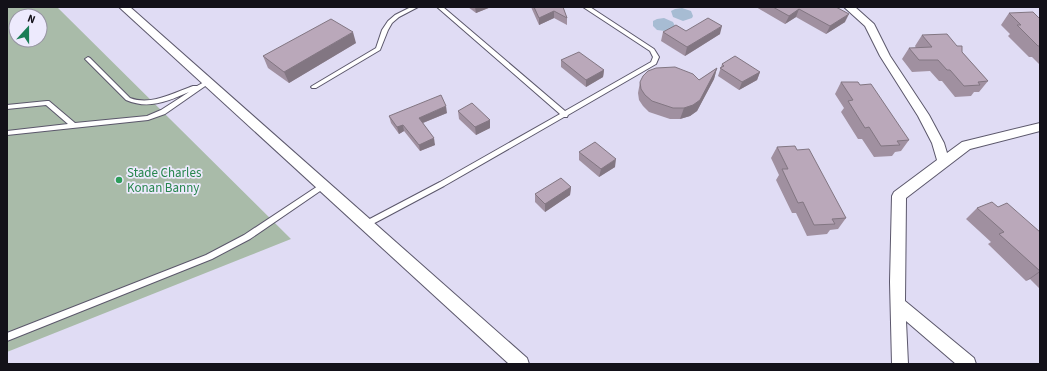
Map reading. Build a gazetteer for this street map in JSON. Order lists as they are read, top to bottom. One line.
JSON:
{"places":["Stade Charles Konan Banny"],"north":"top"}
